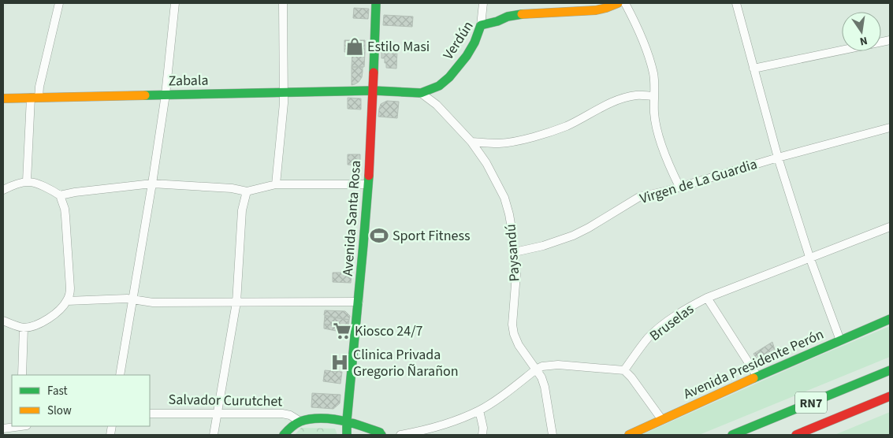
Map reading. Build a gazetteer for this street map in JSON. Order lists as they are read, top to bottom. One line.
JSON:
{"streets":{"main road":["Verdún","Zabala","Avenida Santa Rosa","Avenida Presidente Perón","RN7"],"street":["Virgen de La Guardia","Paysandú","Bruselas","Salvador Curutchet"]},"crossings":[["Verdún","Zabala"],["Verdún","Avenida Santa Rosa"],["Verdún","Paysandú"],["Zabala","Avenida Santa Rosa"],["Virgen de La Guardia","Paysandú"]],"places":{"shop":["Estilo Masi"],"sports":["Sport Fitness"],"supermarket":["Kiosco 24/7"],"hospital":["Clinica Privada Gregorio Ñarañon"]},"legend":["Fast","Slow"],"north":"bottom"}
